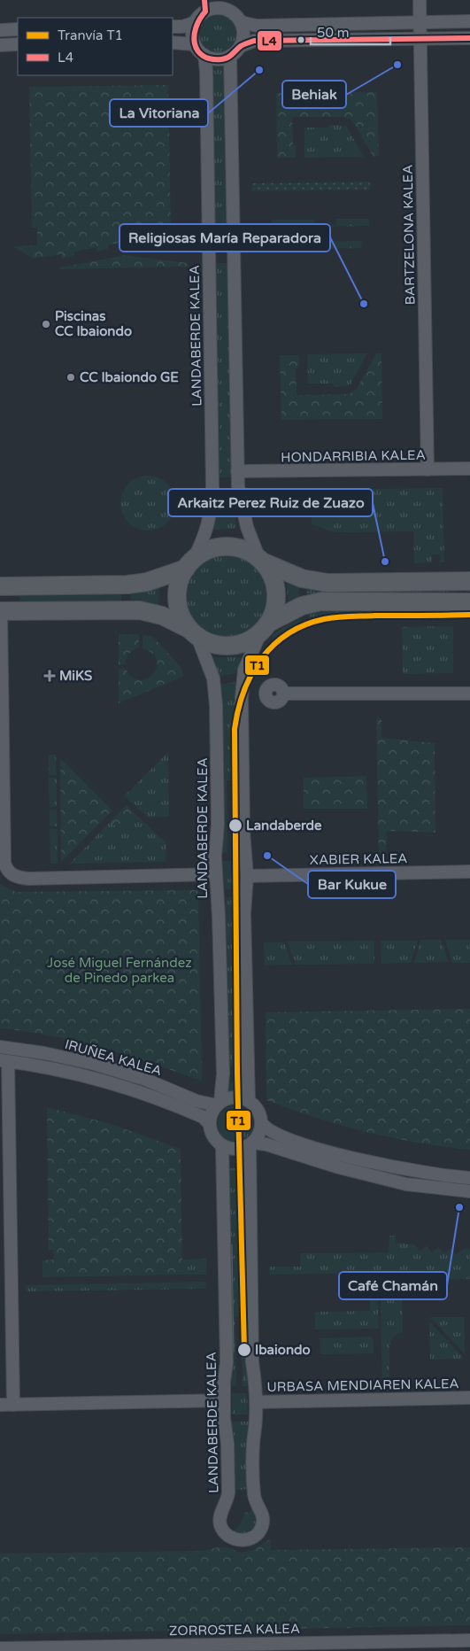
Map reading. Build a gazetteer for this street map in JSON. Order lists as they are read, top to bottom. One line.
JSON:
{"streets":{"street":["BARTZELONA KALEA","LANDABERDE KALEA","HONDARRIBIA KALEA","XABIER KALEA","IRUÑEA KALEA","URBASA MENDIAREN KALEA","ZORROSTEA KALEA"]},"crossings":[["BARTZELONA KALEA","HONDARRIBIA KALEA"],["LANDABERDE KALEA","IRUÑEA KALEA"],["LANDABERDE KALEA","URBASA MENDIAREN KALEA"]],"parks":["José Miguel Fernández de Pinedo parkea"],"places":{"other":["Behiak","La Vitoriana","Religiosas María Reparadora","Piscinas CC Ibaiondo","CC Ibaiondo GE","Arkaitz Perez Ruiz de Zuazo","Landaberde","Bar Kukue","Café Chamán","Ibaiondo"],"health":["MiKS"]},"lines":["transit line L4","tram line T1"],"legend":["Tranvía T1","L4"],"scale_bar":"50 m"}
